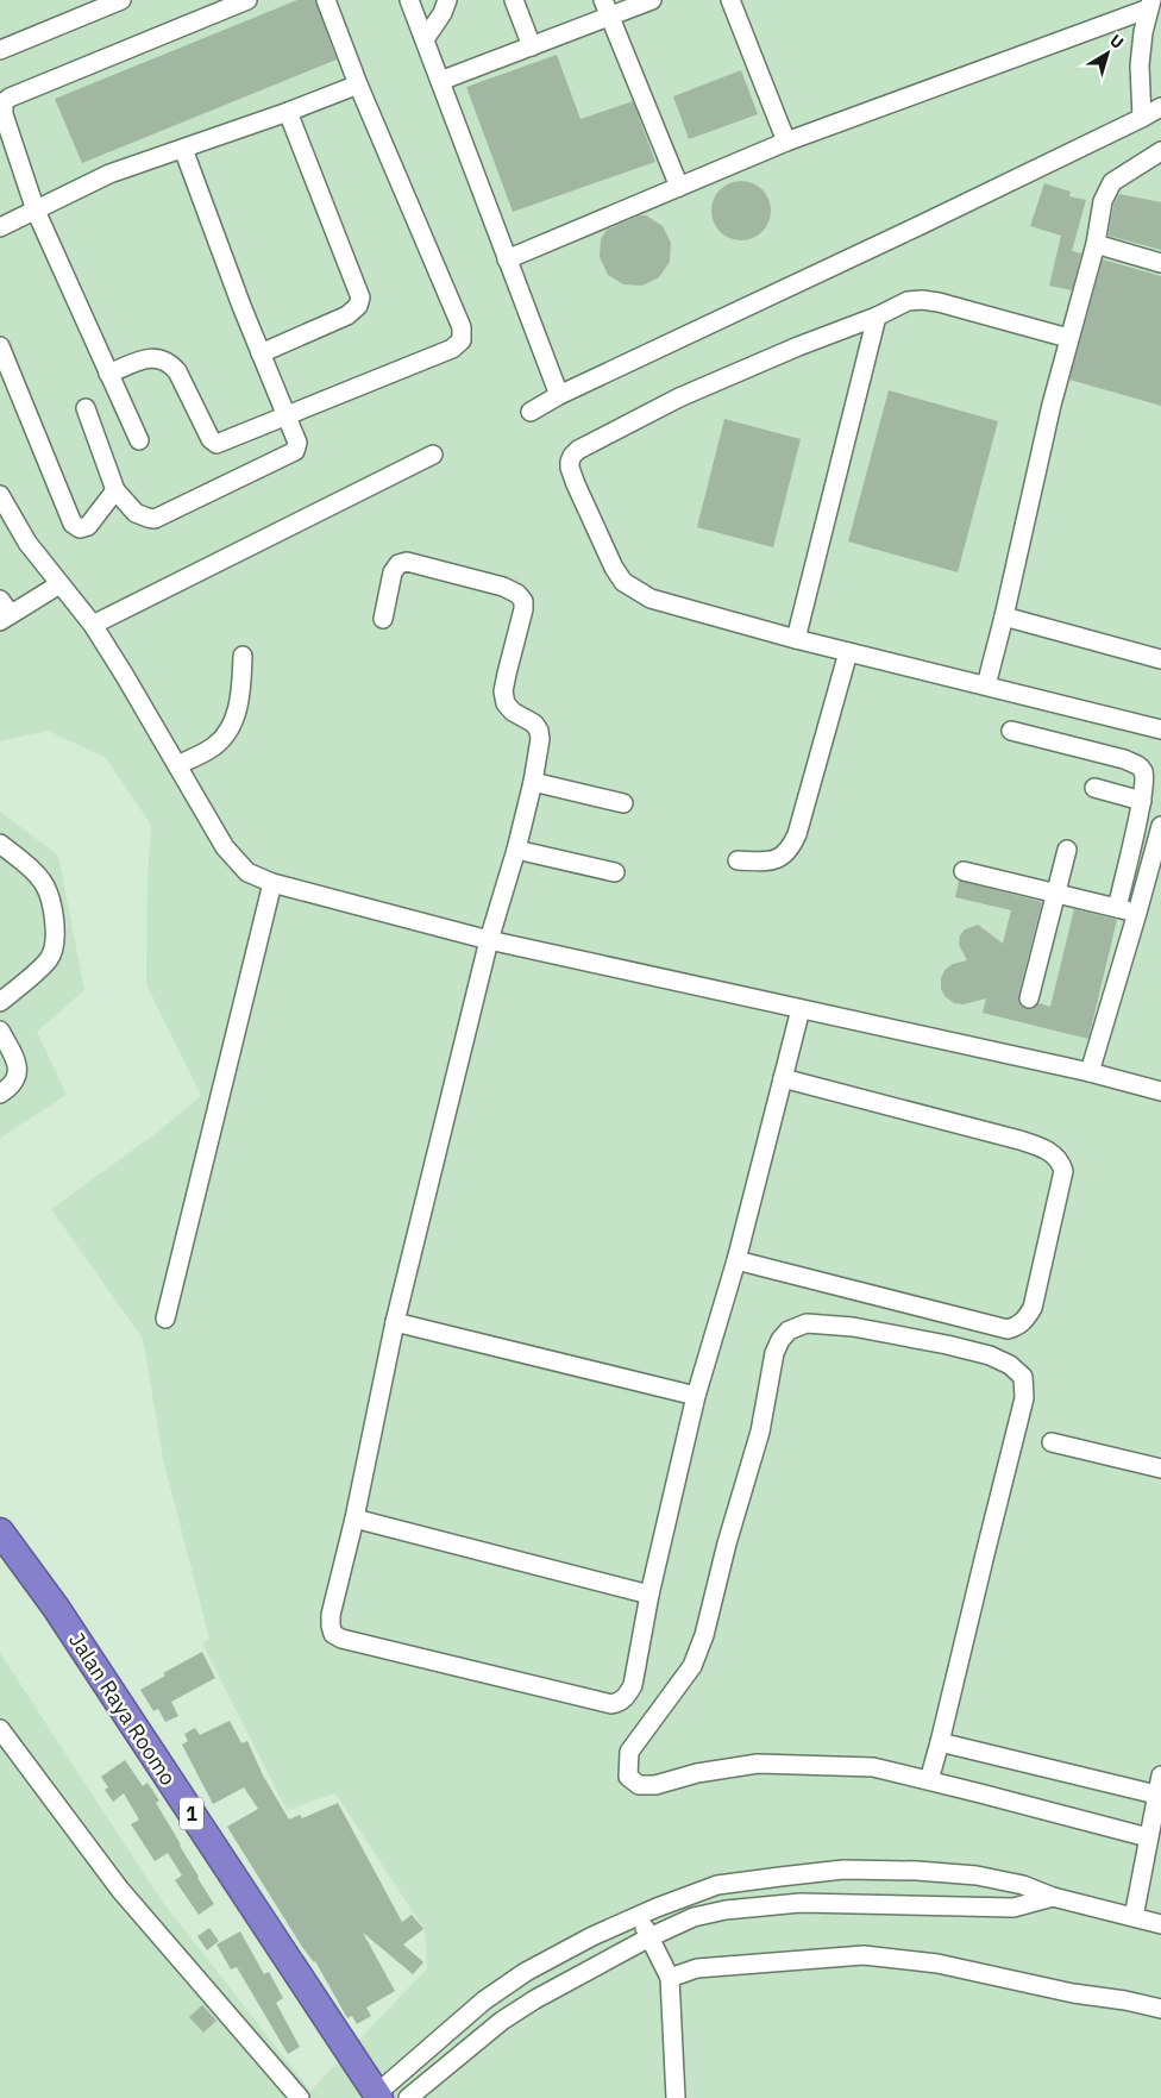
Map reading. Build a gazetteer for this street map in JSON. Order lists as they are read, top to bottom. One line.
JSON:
{"streets":{"highway":["Jalan Raya Roomo","1"]},"north":"top right"}
